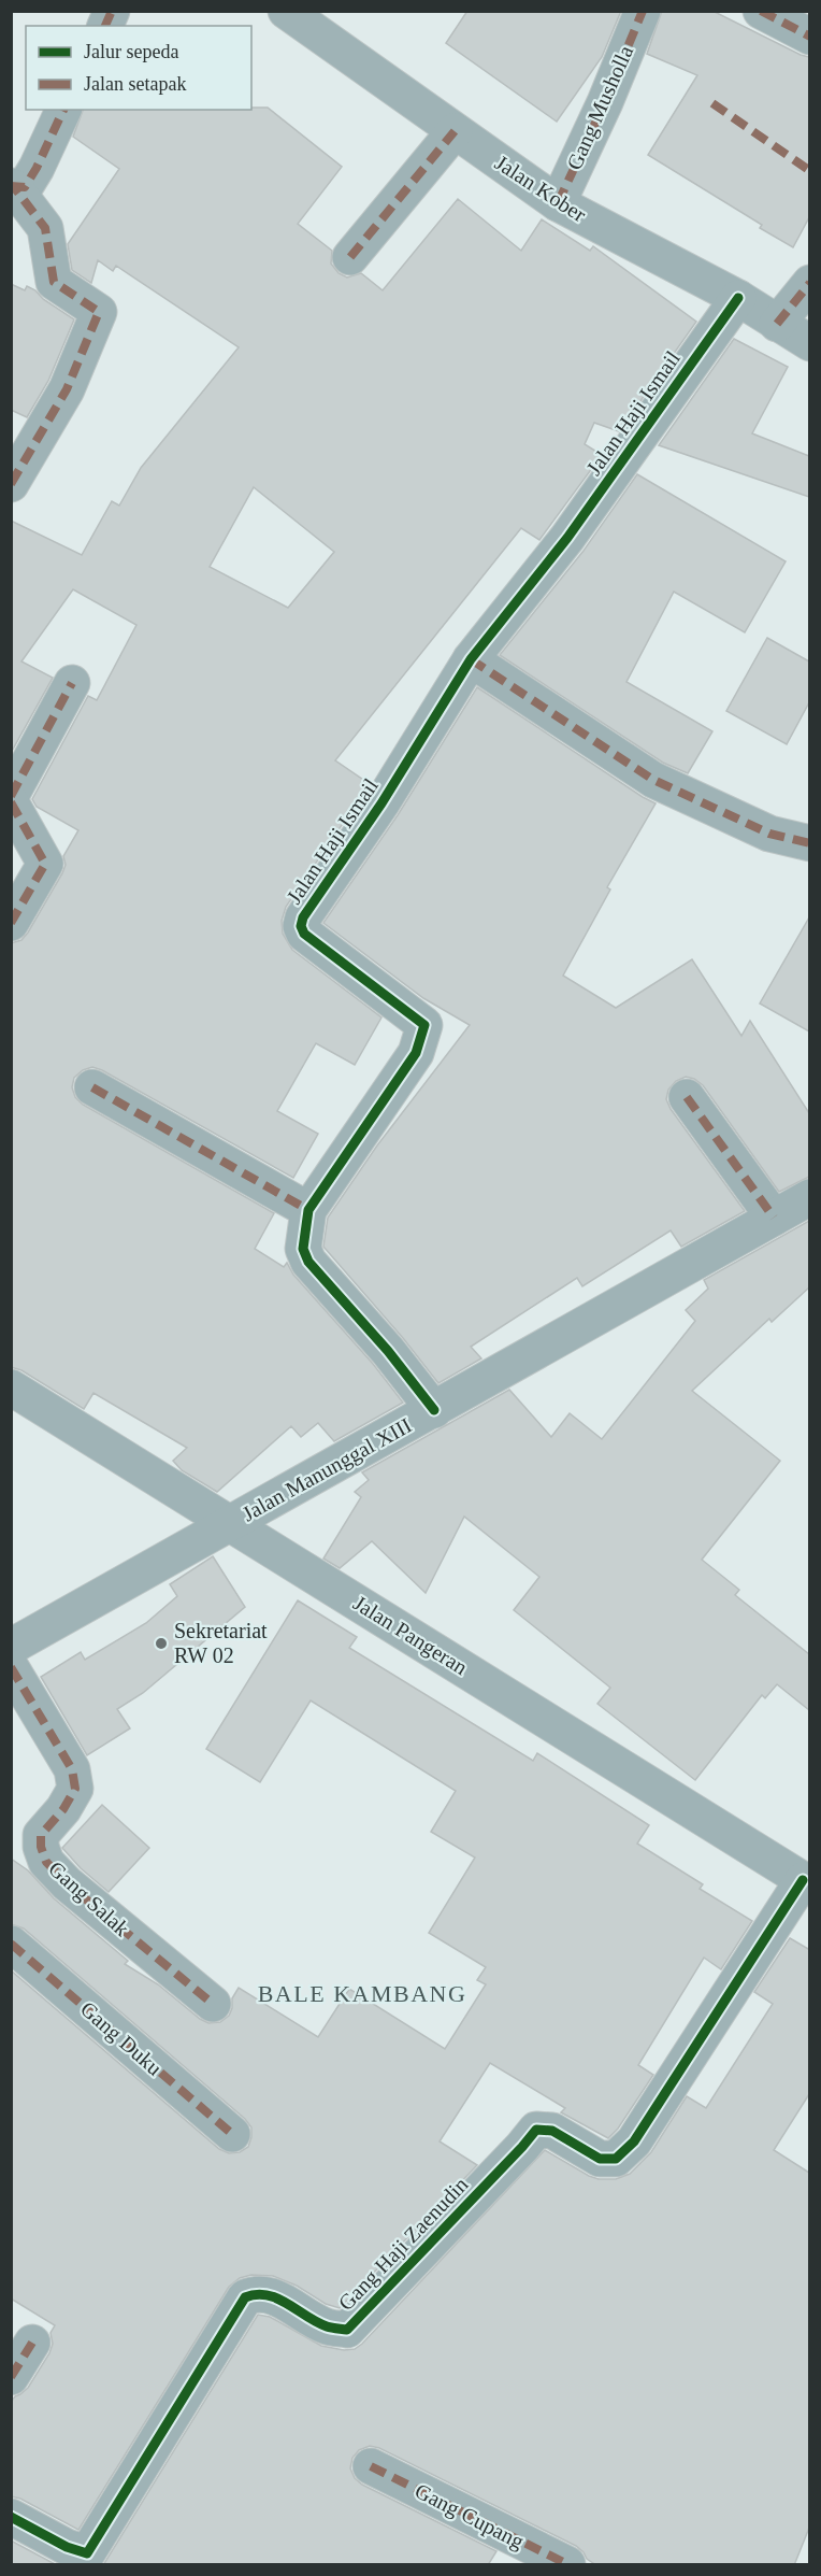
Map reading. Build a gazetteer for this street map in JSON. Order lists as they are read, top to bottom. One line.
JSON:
{"streets":{"street":["Gang Musholla","Jalan Kober","Jalan Haji Ismail","Jalan Manunggal XIII","Jalan Pangeran","Gang Salak","Gang Duku","Gang Haji Zaenudin","Gang Cupang"]},"crossings":[["Gang Musholla","Jalan Kober"],["Jalan Kober","Jalan Haji Ismail"],["Jalan Haji Ismail","Jalan Manunggal XIII"],["Jalan Manunggal XIII","Jalan Pangeran"],["Jalan Pangeran","Gang Haji Zaenudin"]],"districts":["BALE KAMBANG"],"places":["Sekretariat RW 02"],"legend":["Jalur sepeda","Jalan setapak"]}
